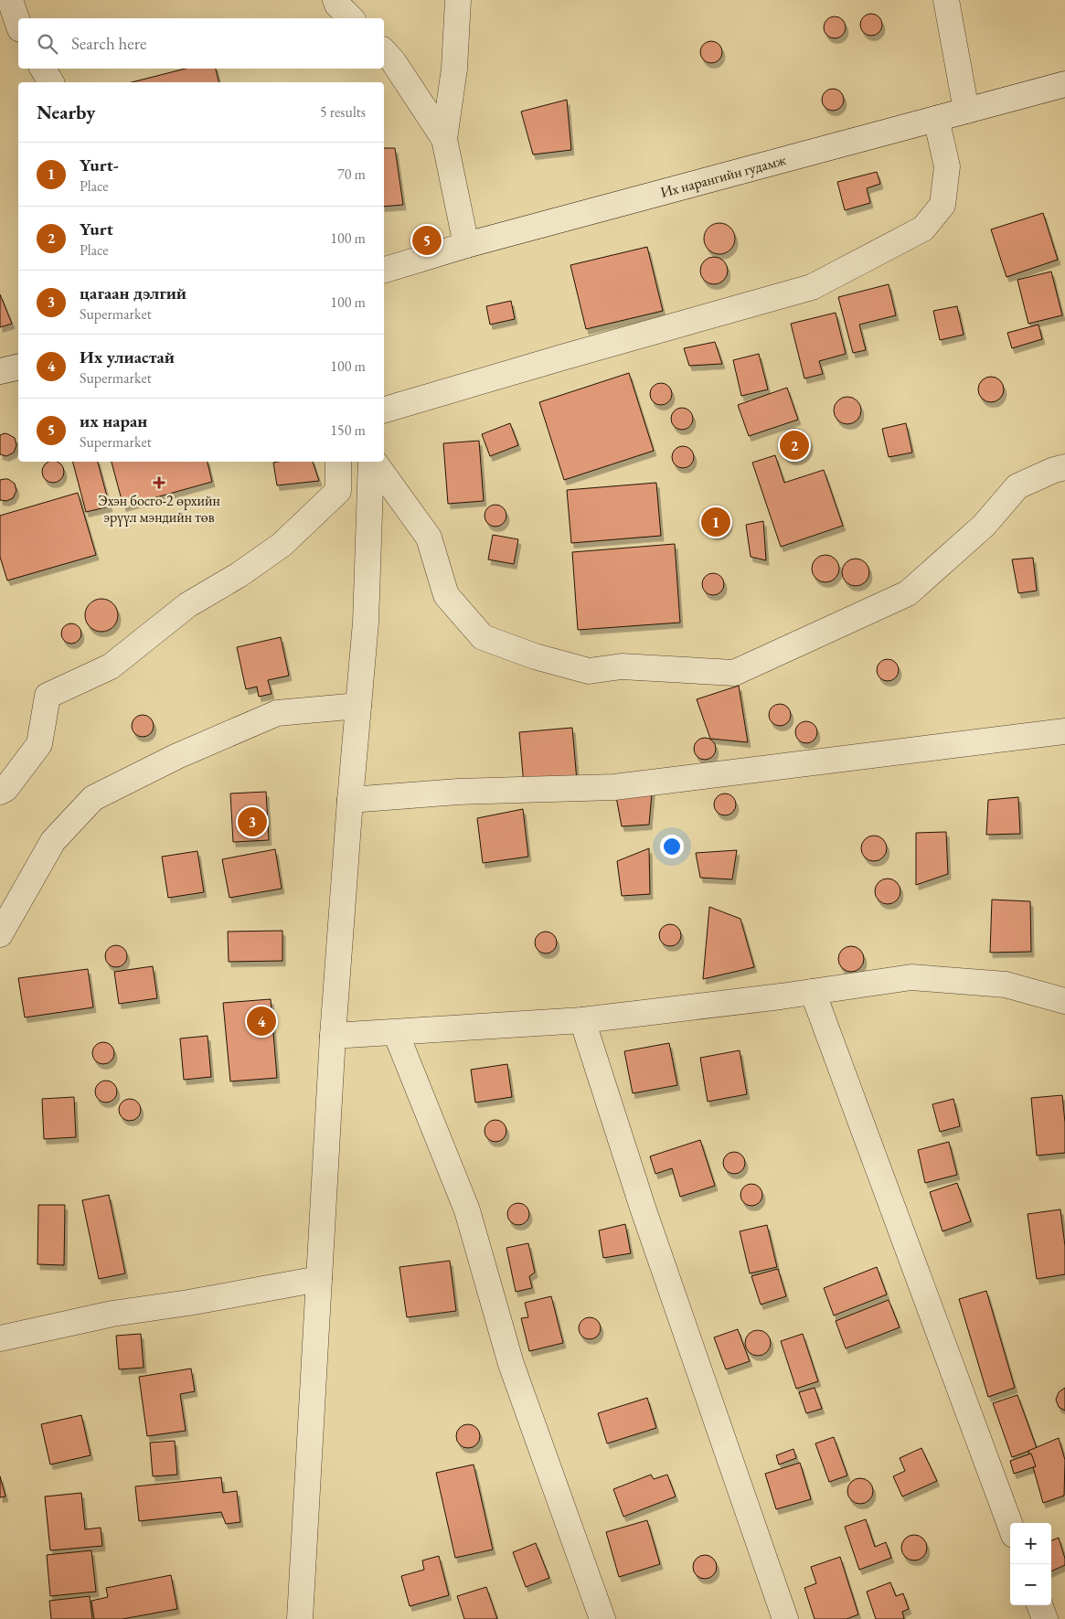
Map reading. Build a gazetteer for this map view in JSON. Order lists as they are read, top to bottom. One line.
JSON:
{"streets":{"street":["Их нарангийн гудамж"]},"places":{"health":["Эхэн босго-2 өрхийн эрүүл мэндийн төв"]},"page":{"search":"Search here","heading":["Nearby","5 results"],"list":[{"mark":"1","name":"Yurt-","note":"Place","value":"70 m"},{"mark":"2","name":"Yurt","note":"Place","value":"100 m"},{"mark":"3","name":"цагаан дэлгий","note":"Supermarket","value":"100 m"},{"mark":"4","name":"Их улиастай","note":"Supermarket","value":"100 m"},{"mark":"5","name":"их наран","note":"Supermarket","value":"150 m"}],"pins":["5","2","1","3","4"],"map_buttons":["+","−"]}}
